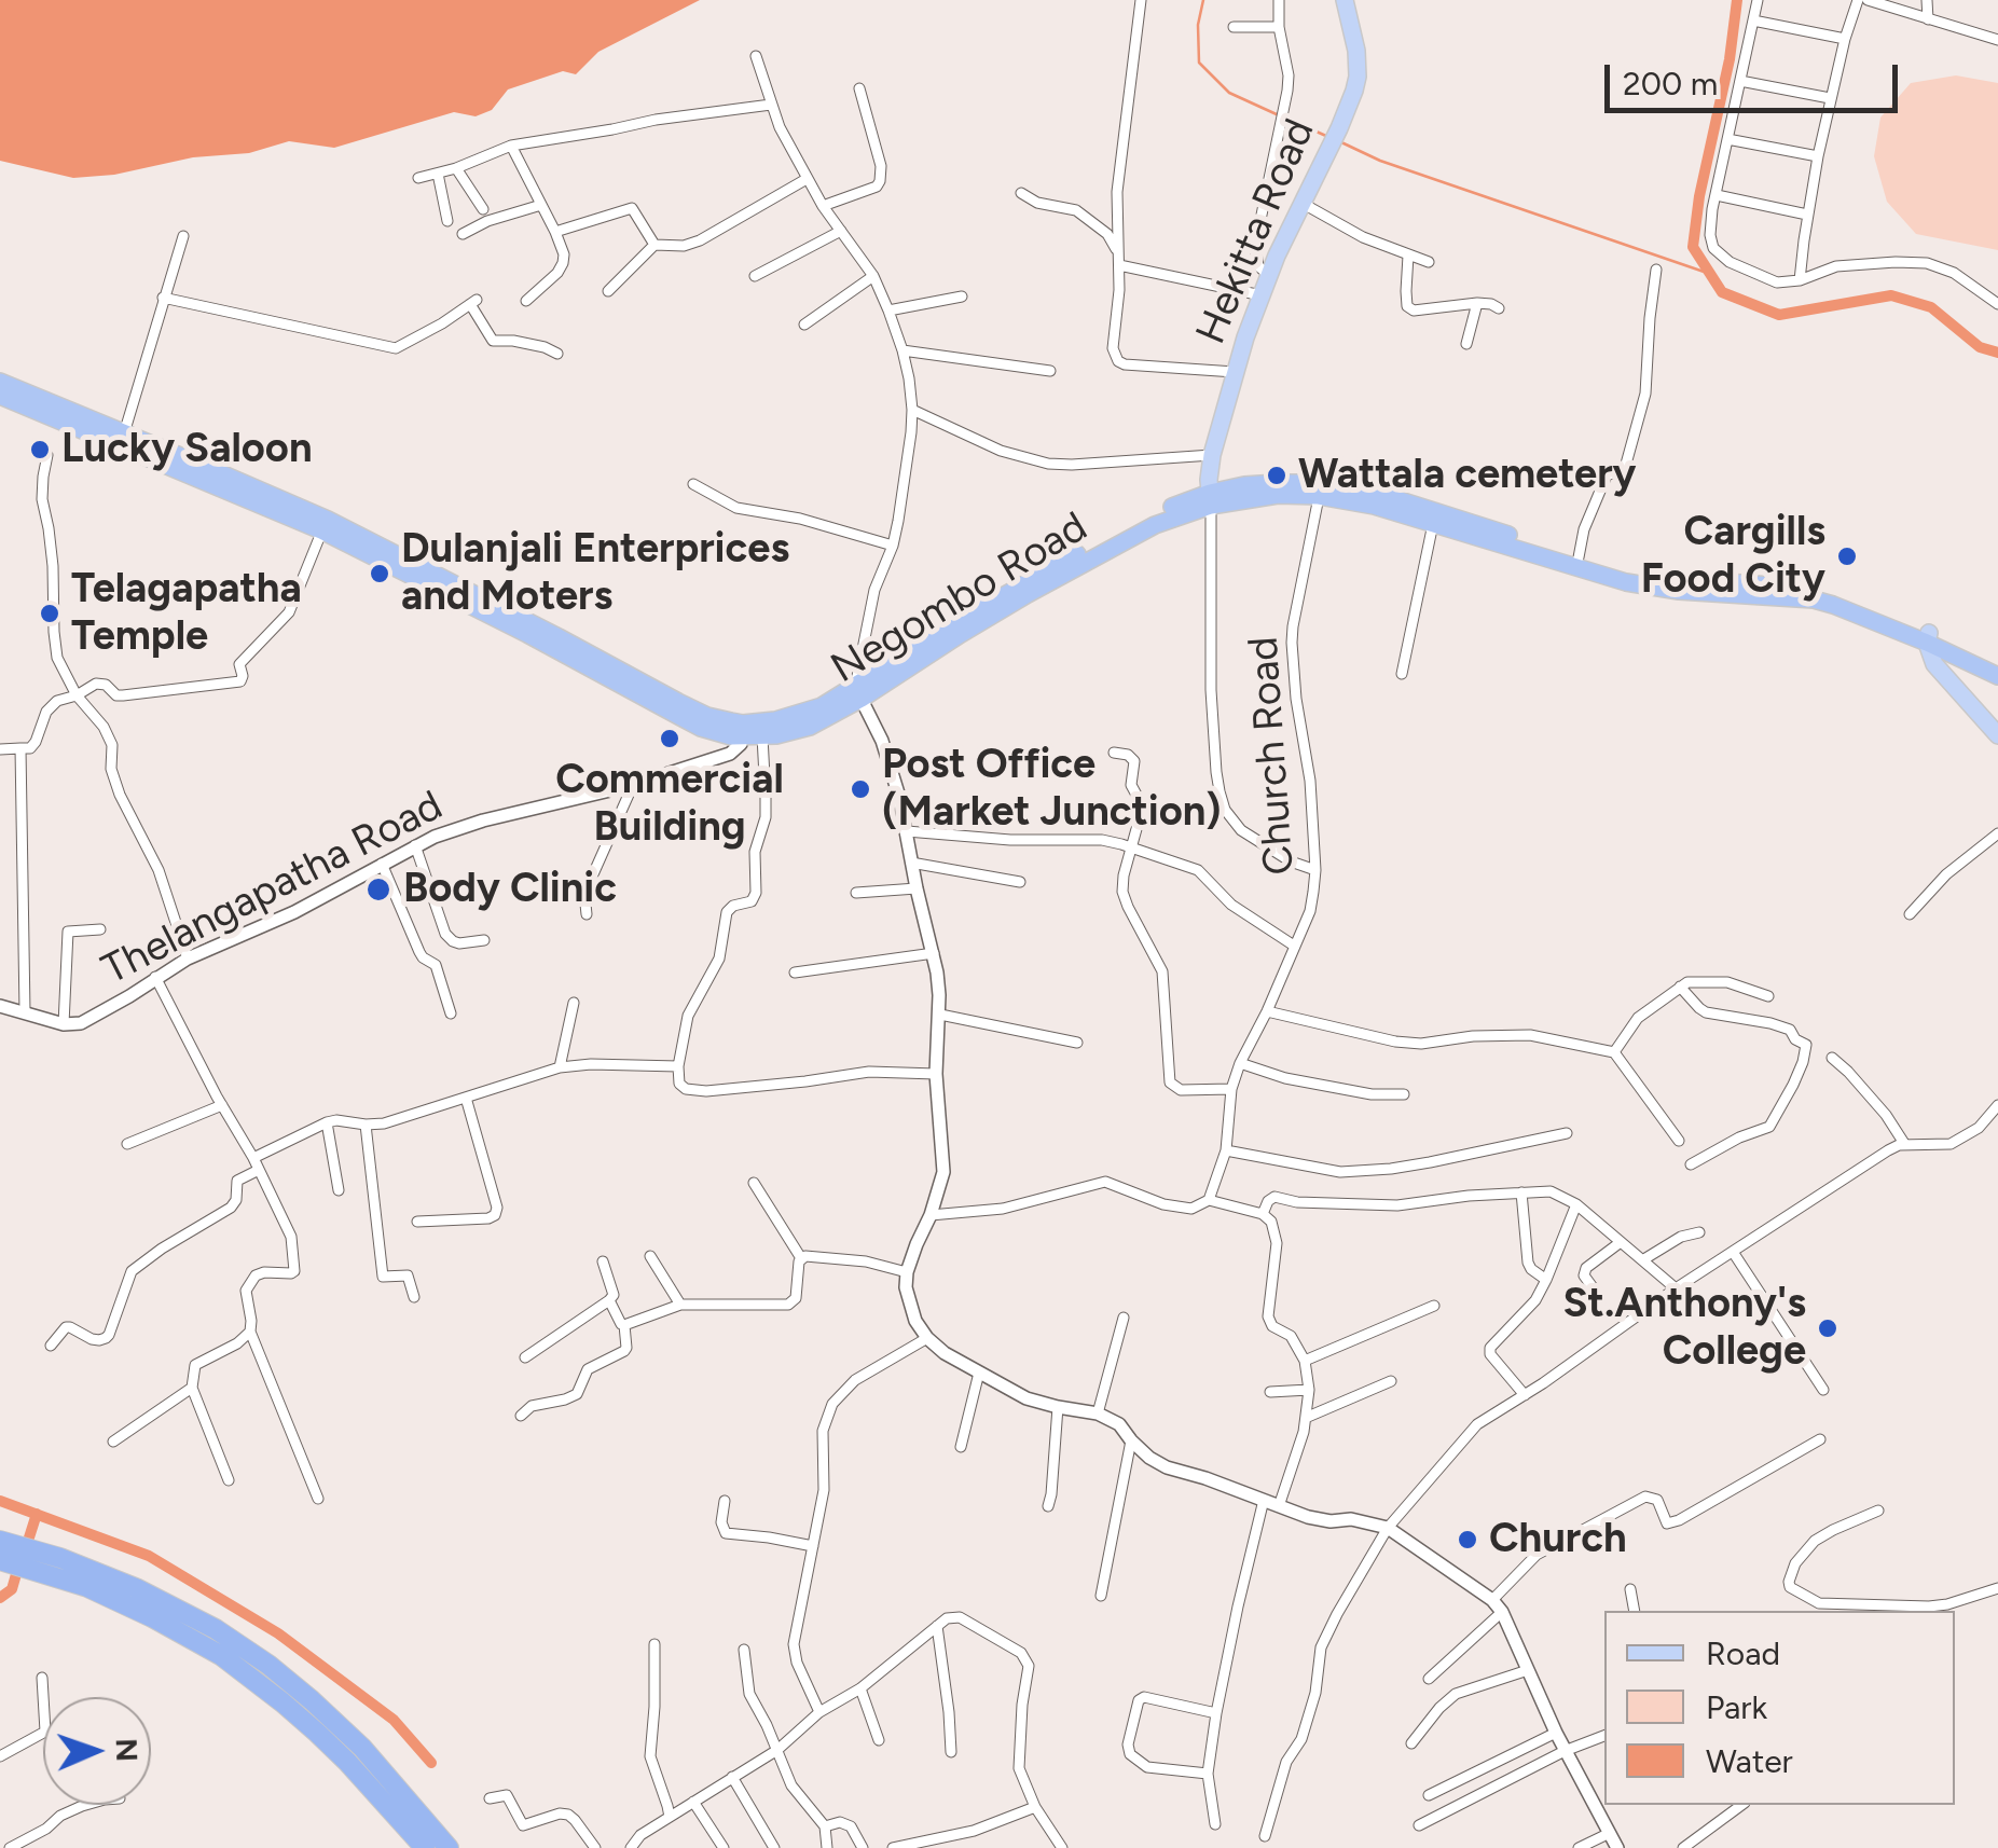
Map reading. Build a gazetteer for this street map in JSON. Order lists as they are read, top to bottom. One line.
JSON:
{"streets":{"highway":["Negombo Road"],"main road":["Hekitta Road"],"street":["Church Road","Thelangapatha Road"]},"crossings":[["Hekitta Road","Negombo Road"],["Negombo Road","Church Road"],["Negombo Road","Thelangapatha Road"]],"places":["Lucky Saloon","Wattala cemetery","Cargills Food City","Dulanjali Enterprices and Moters","Telagapatha Temple","Commercial Building","Post Office (Market Junction)","Body Clinic","St.Anthony's College","Church"],"legend":["Road","Park","Water"],"scale_bar":"200 m","north":"right"}
